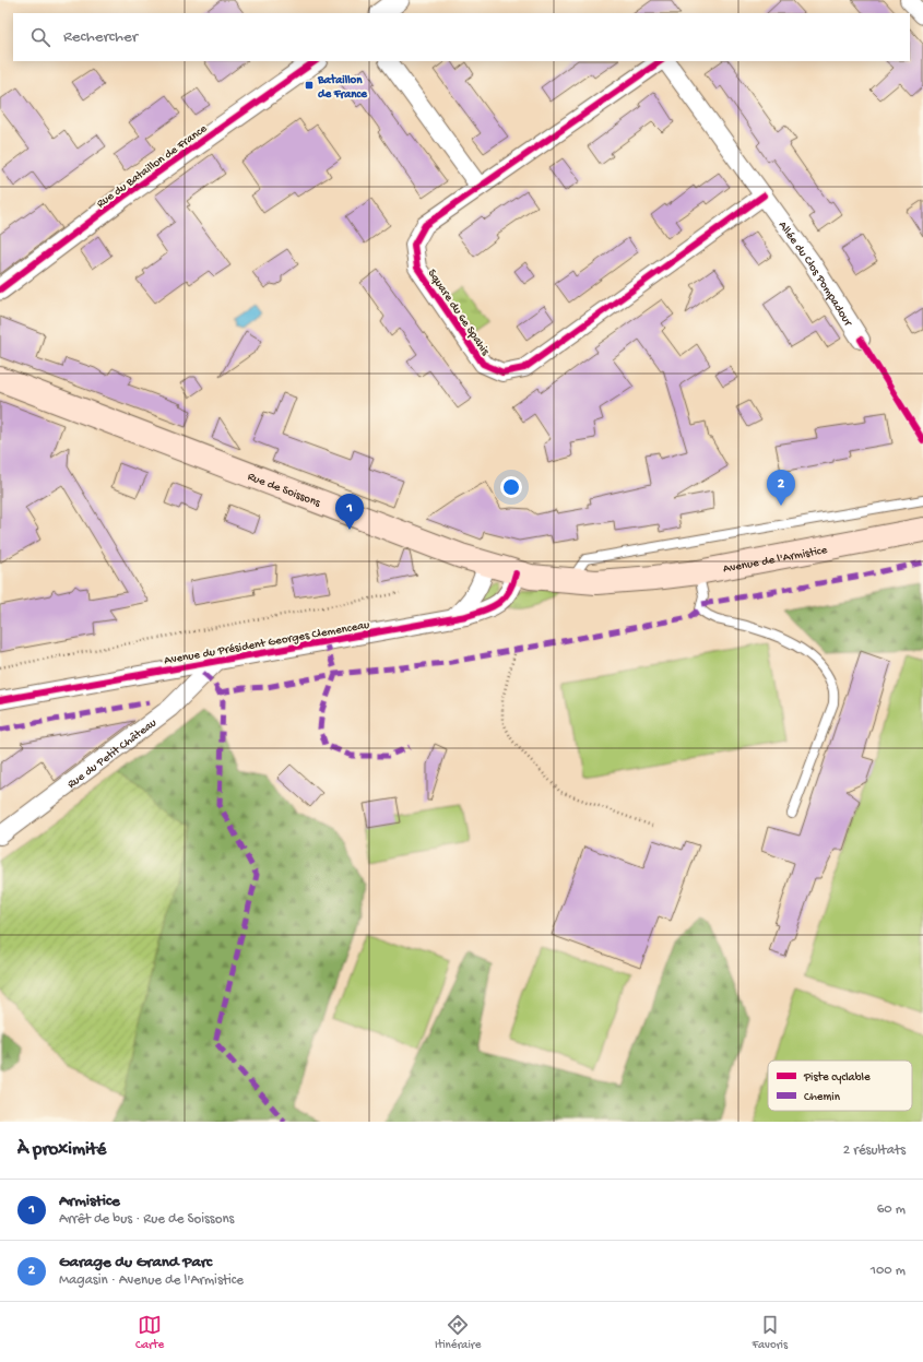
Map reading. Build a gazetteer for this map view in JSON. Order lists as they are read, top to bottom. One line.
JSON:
{"streets":{"main road":["Rue de Soissons","Avenue de l'Armistice"],"street":["Rue du Bataillon de France","Allée du Clos Pompadour","Square du 6e Spahis","Avenue du Président Georges Clemenceau","Rue du Petit Château"]},"crossings":[["Allée du Clos Pompadour","Square du 6e Spahis"],["Rue de Soissons","Avenue de l'Armistice"],["Rue de Soissons","Avenue du Président Georges Clemenceau"],["Avenue du Président Georges Clemenceau","Rue du Petit Château"]],"places":{"transit":["Bataillon de France"]},"legend":["Piste cyclable","Chemin"],"page":{"search":"Rechercher","pins":["2","1"],"heading":["À proximité","2 résultats"],"list":[{"mark":"1","name":"Armistice","note":"Arrêt de bus · Rue de Soissons","value":"60 m"},{"mark":"2","name":"Garage du Grand Parc","note":"Magasin · Avenue de l'Armistice","value":"100 m"}],"nav":["Carte","Itinéraire","Favoris"]}}
